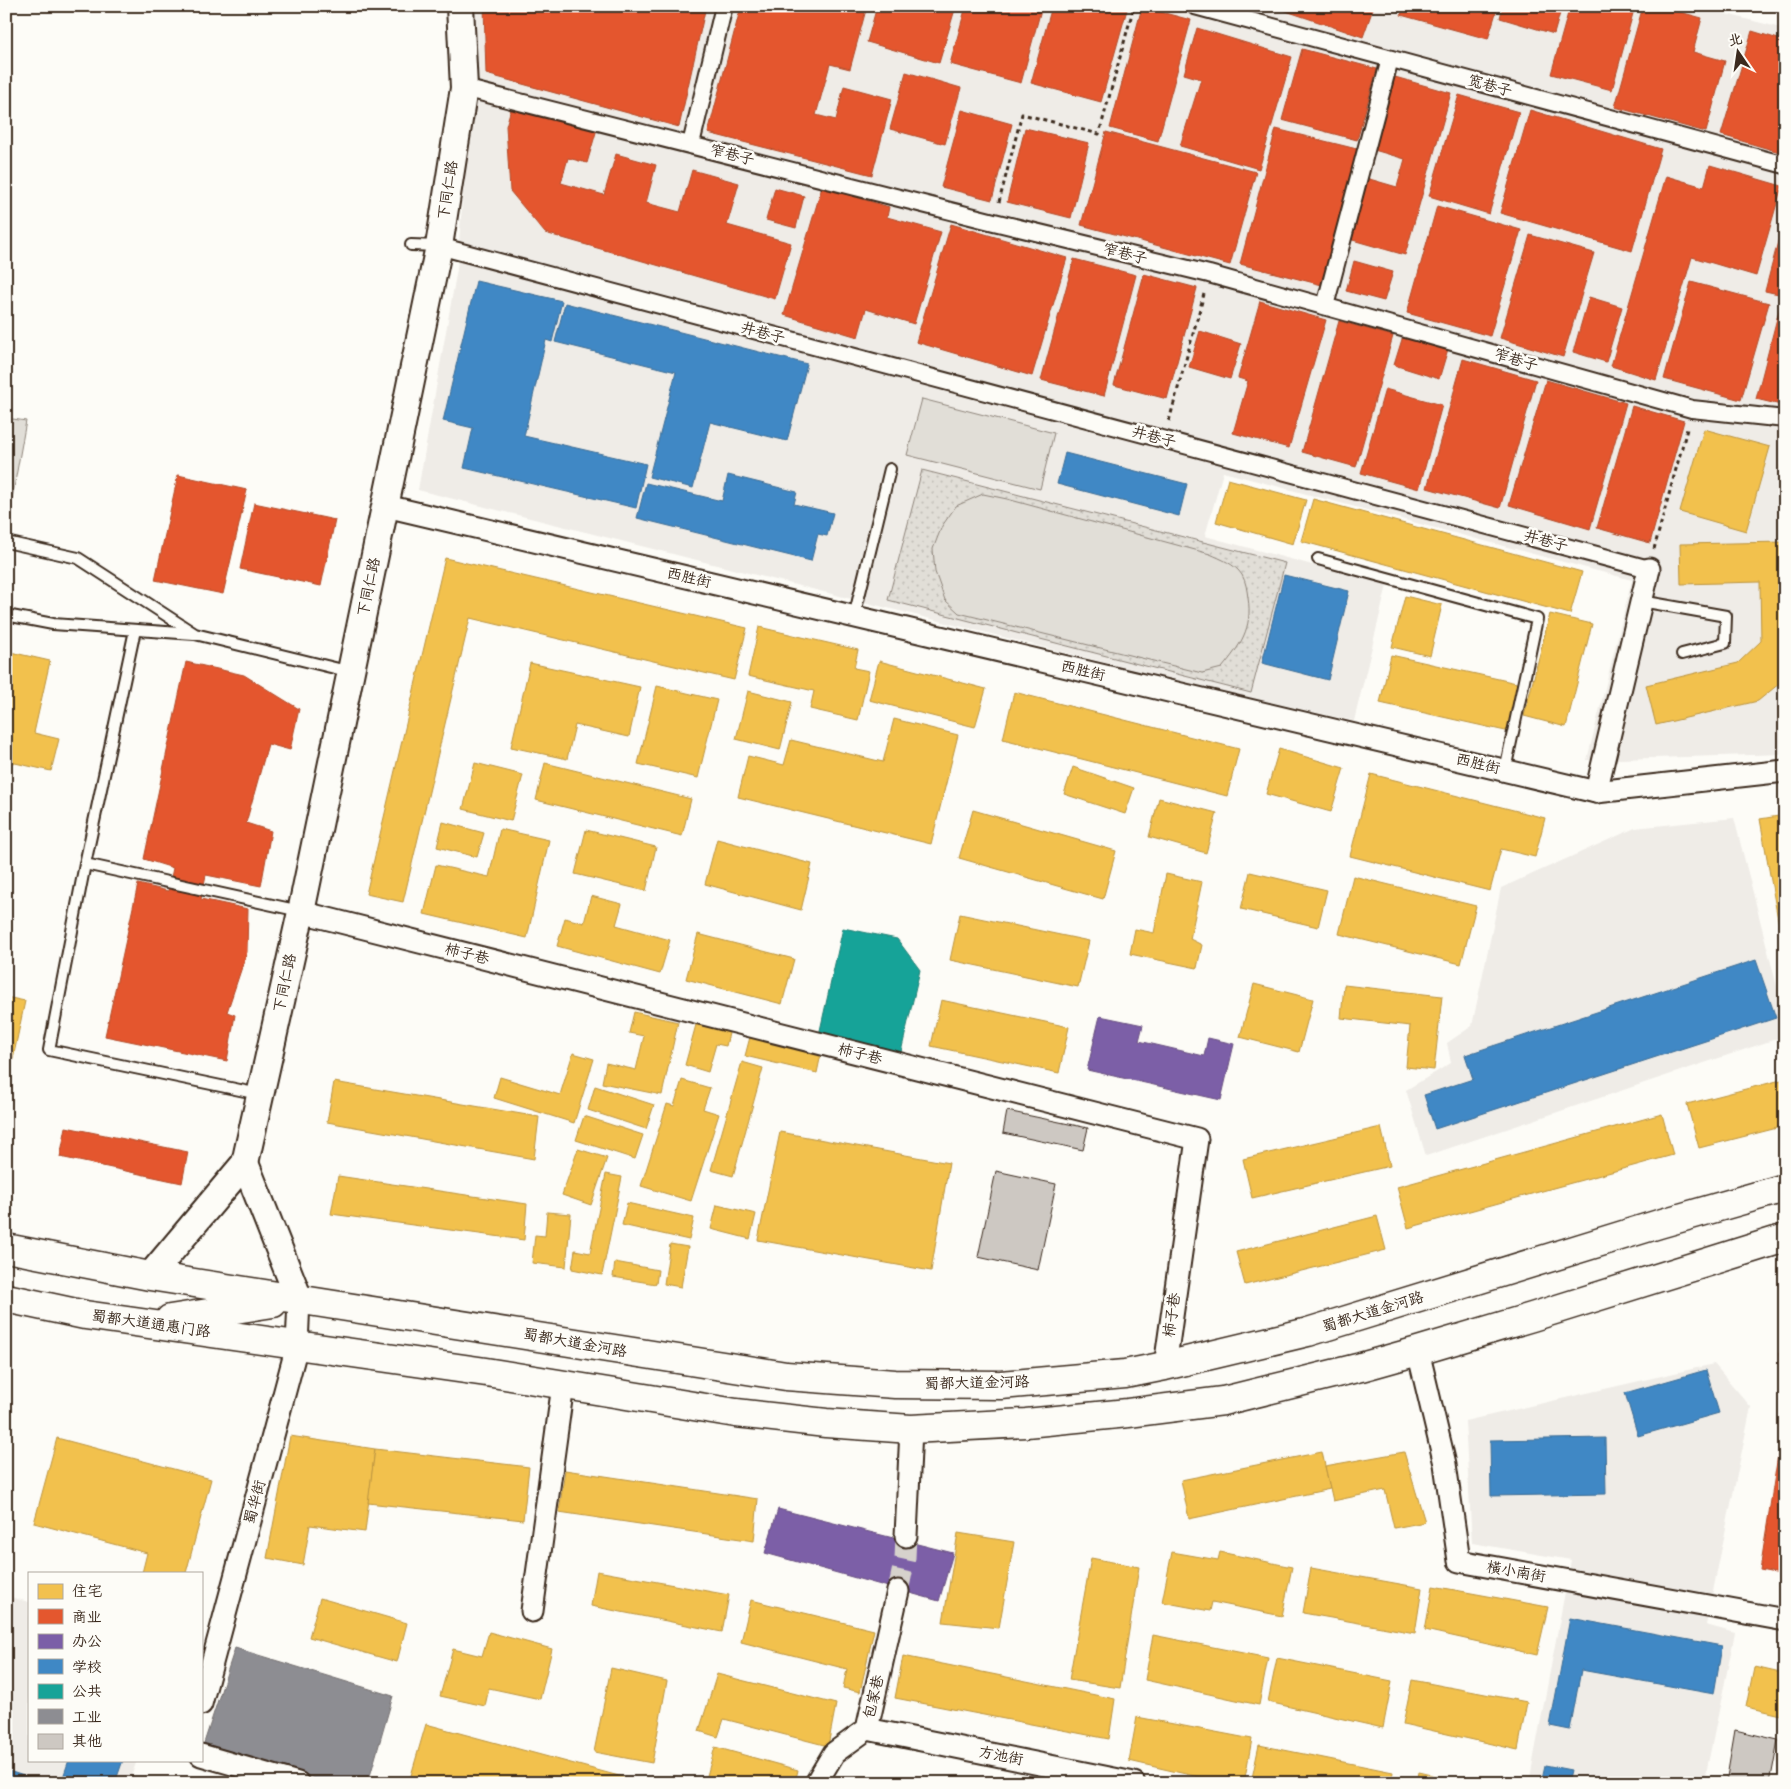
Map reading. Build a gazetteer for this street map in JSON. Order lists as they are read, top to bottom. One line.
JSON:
{"streets":{"main road":["蜀都大道金河路","蜀都大道通惠门路"],"street":["宽巷子","窄巷子","下同仁路","井巷子","西胜街","柿子巷","蜀华街","横小南街","包家巷","方池街"]},"crossings":[["窄巷子","下同仁路"],["下同仁路","井巷子"],["下同仁路","西胜街"],["下同仁路","柿子巷"],["下同仁路","蜀都大道金河路"],["柿子巷","蜀都大道金河路"],["蜀都大道金河路","蜀华街"],["蜀都大道通惠门路","蜀华街"],["包家巷","方池街"]],"legend":["住宅","商业","办公","学校","公共","工业","其他"],"north":"top"}
